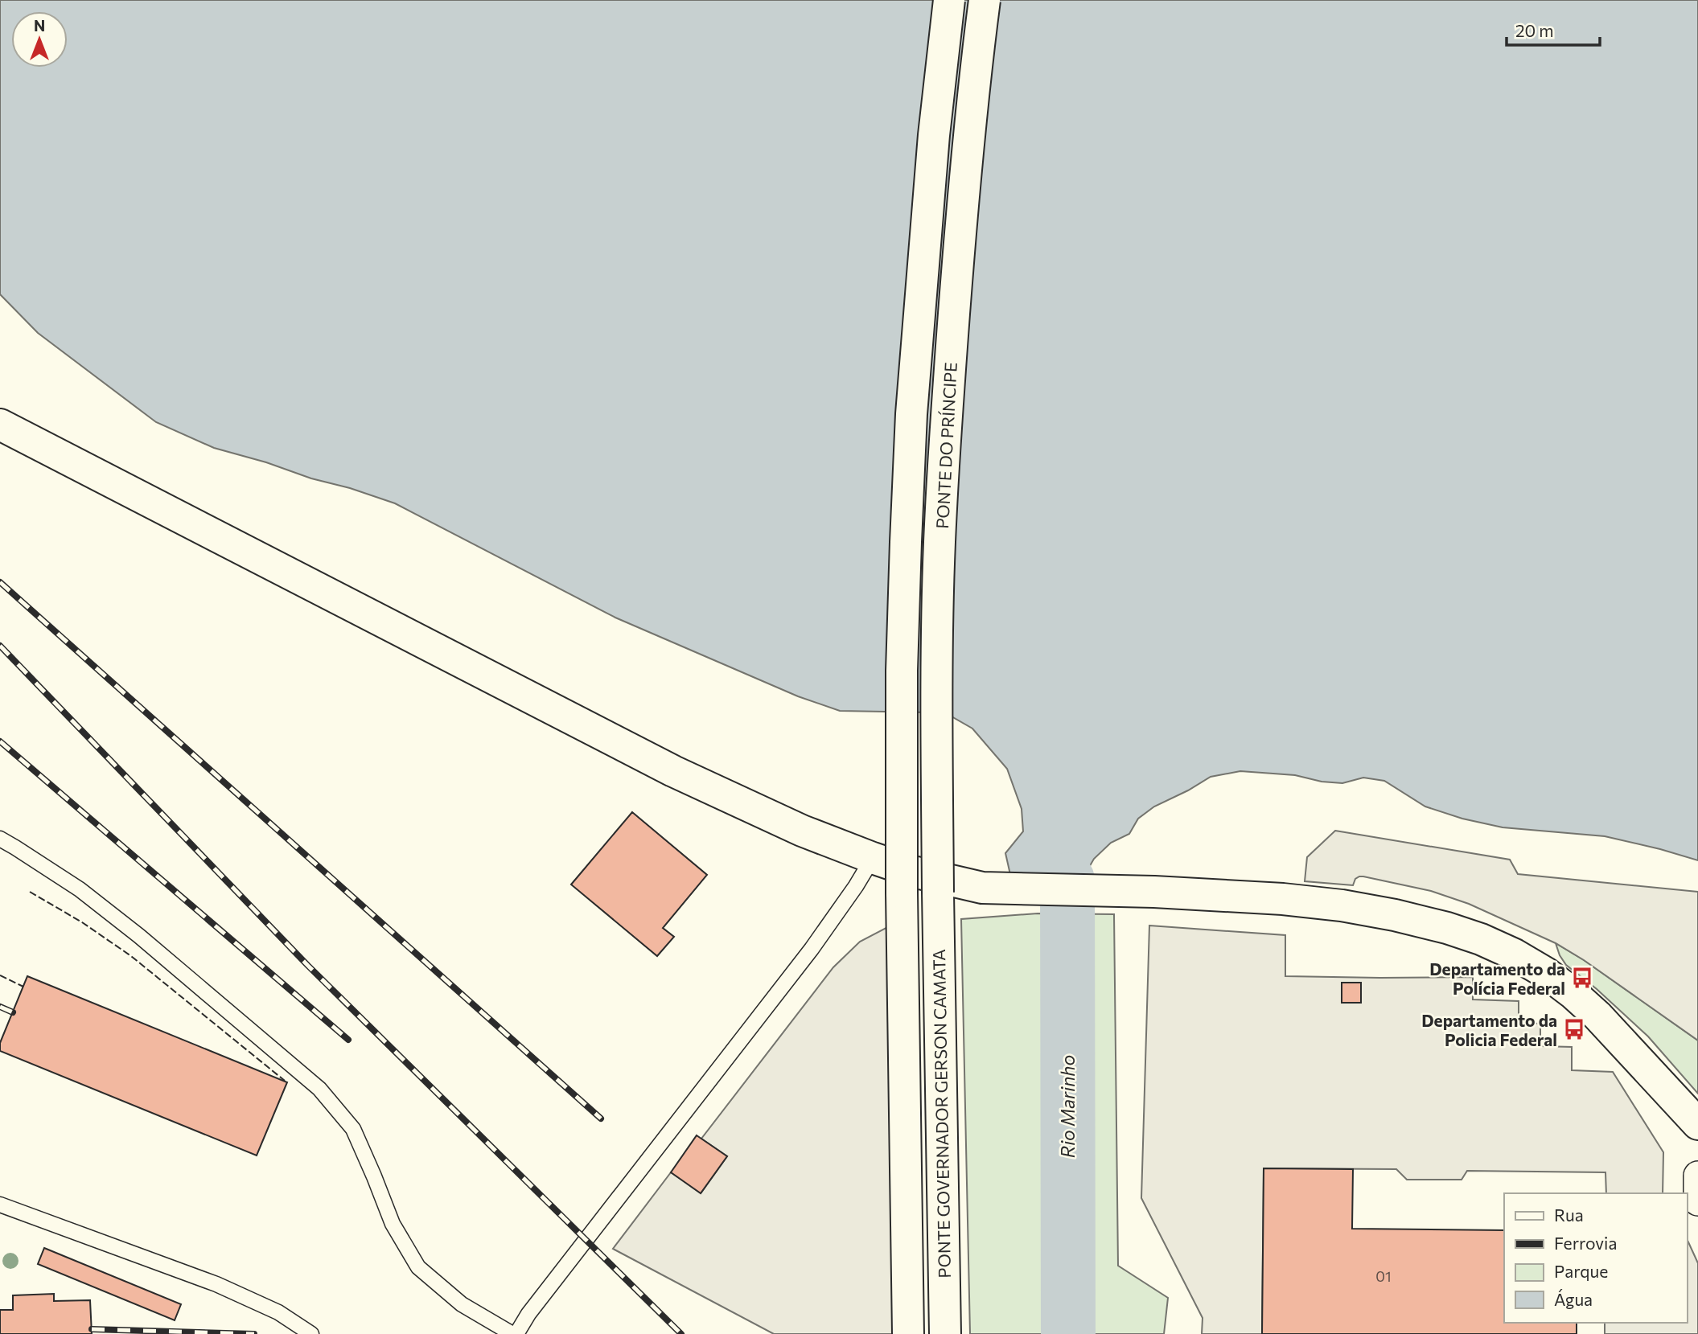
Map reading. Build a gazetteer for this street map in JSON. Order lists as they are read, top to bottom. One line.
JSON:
{"streets":{"main road":["PONTE DO PRÍNCIPE","PONTE GOVERNADOR GERSON CAMATA"]},"crossings":[["PONTE DO PRÍNCIPE","PONTE GOVERNADOR GERSON CAMATA"]],"water":["Rio Marinho"],"places":{"bus stop":["Departamento da Polícia Federal","Departamento da Policia Federal"]},"house_numbers":["01"],"legend":["Rua","Ferrovia","Parque","Água"],"scale_bar":"20 m","north":"top"}
